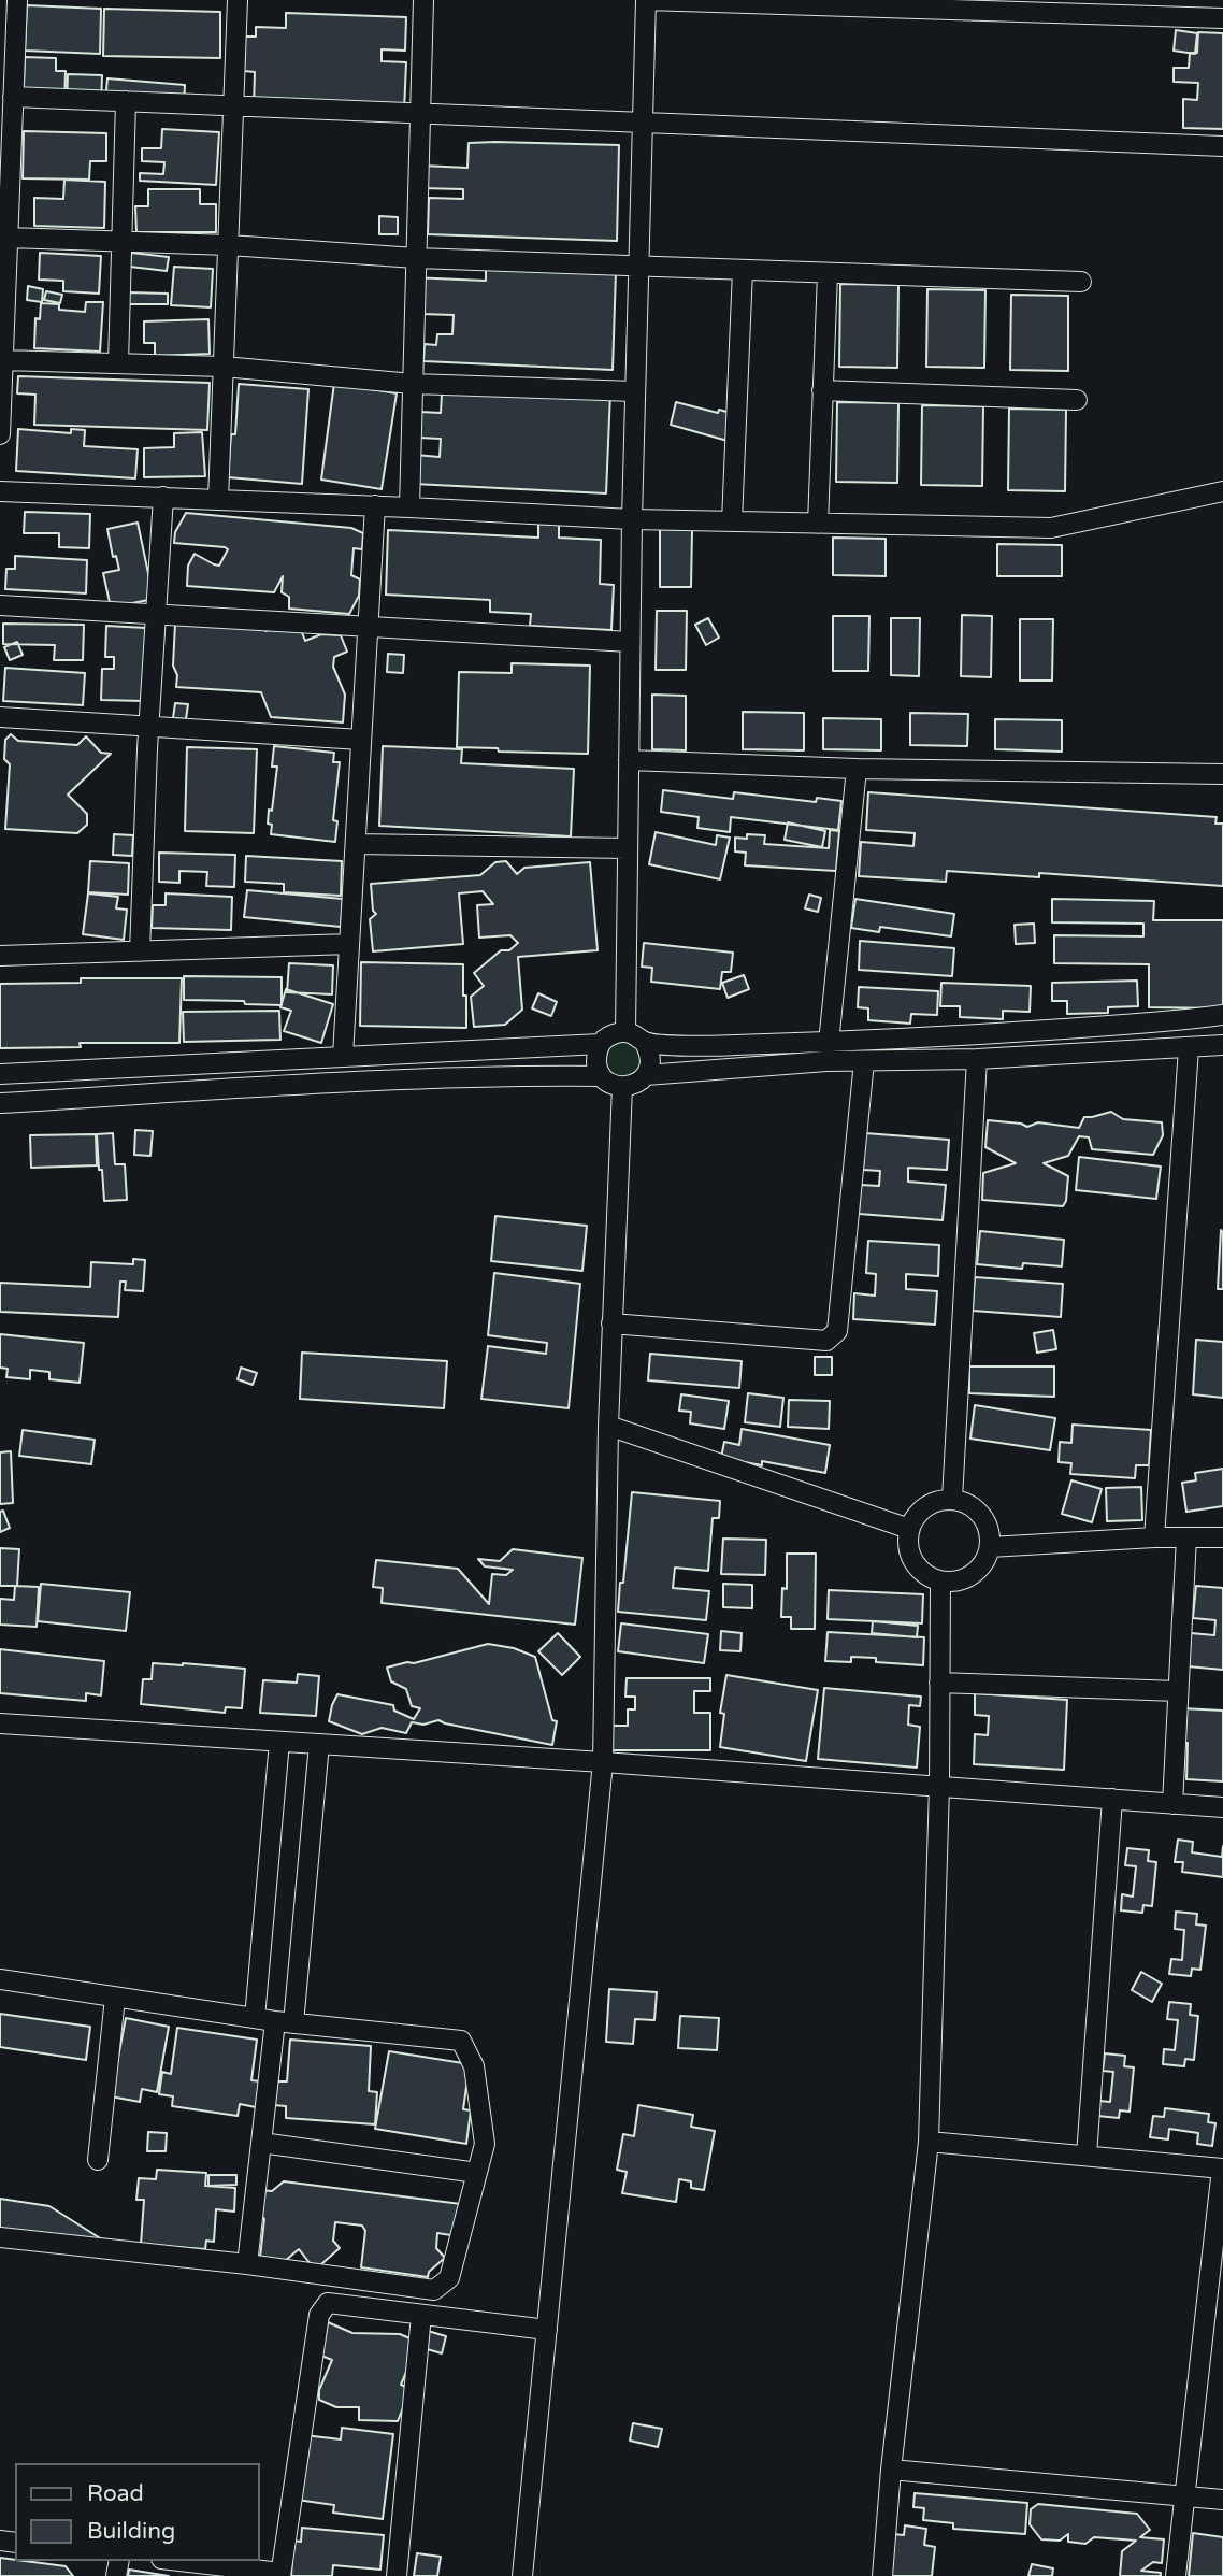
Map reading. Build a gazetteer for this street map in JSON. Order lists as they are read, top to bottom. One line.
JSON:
{"legend":["Road","Building"]}
